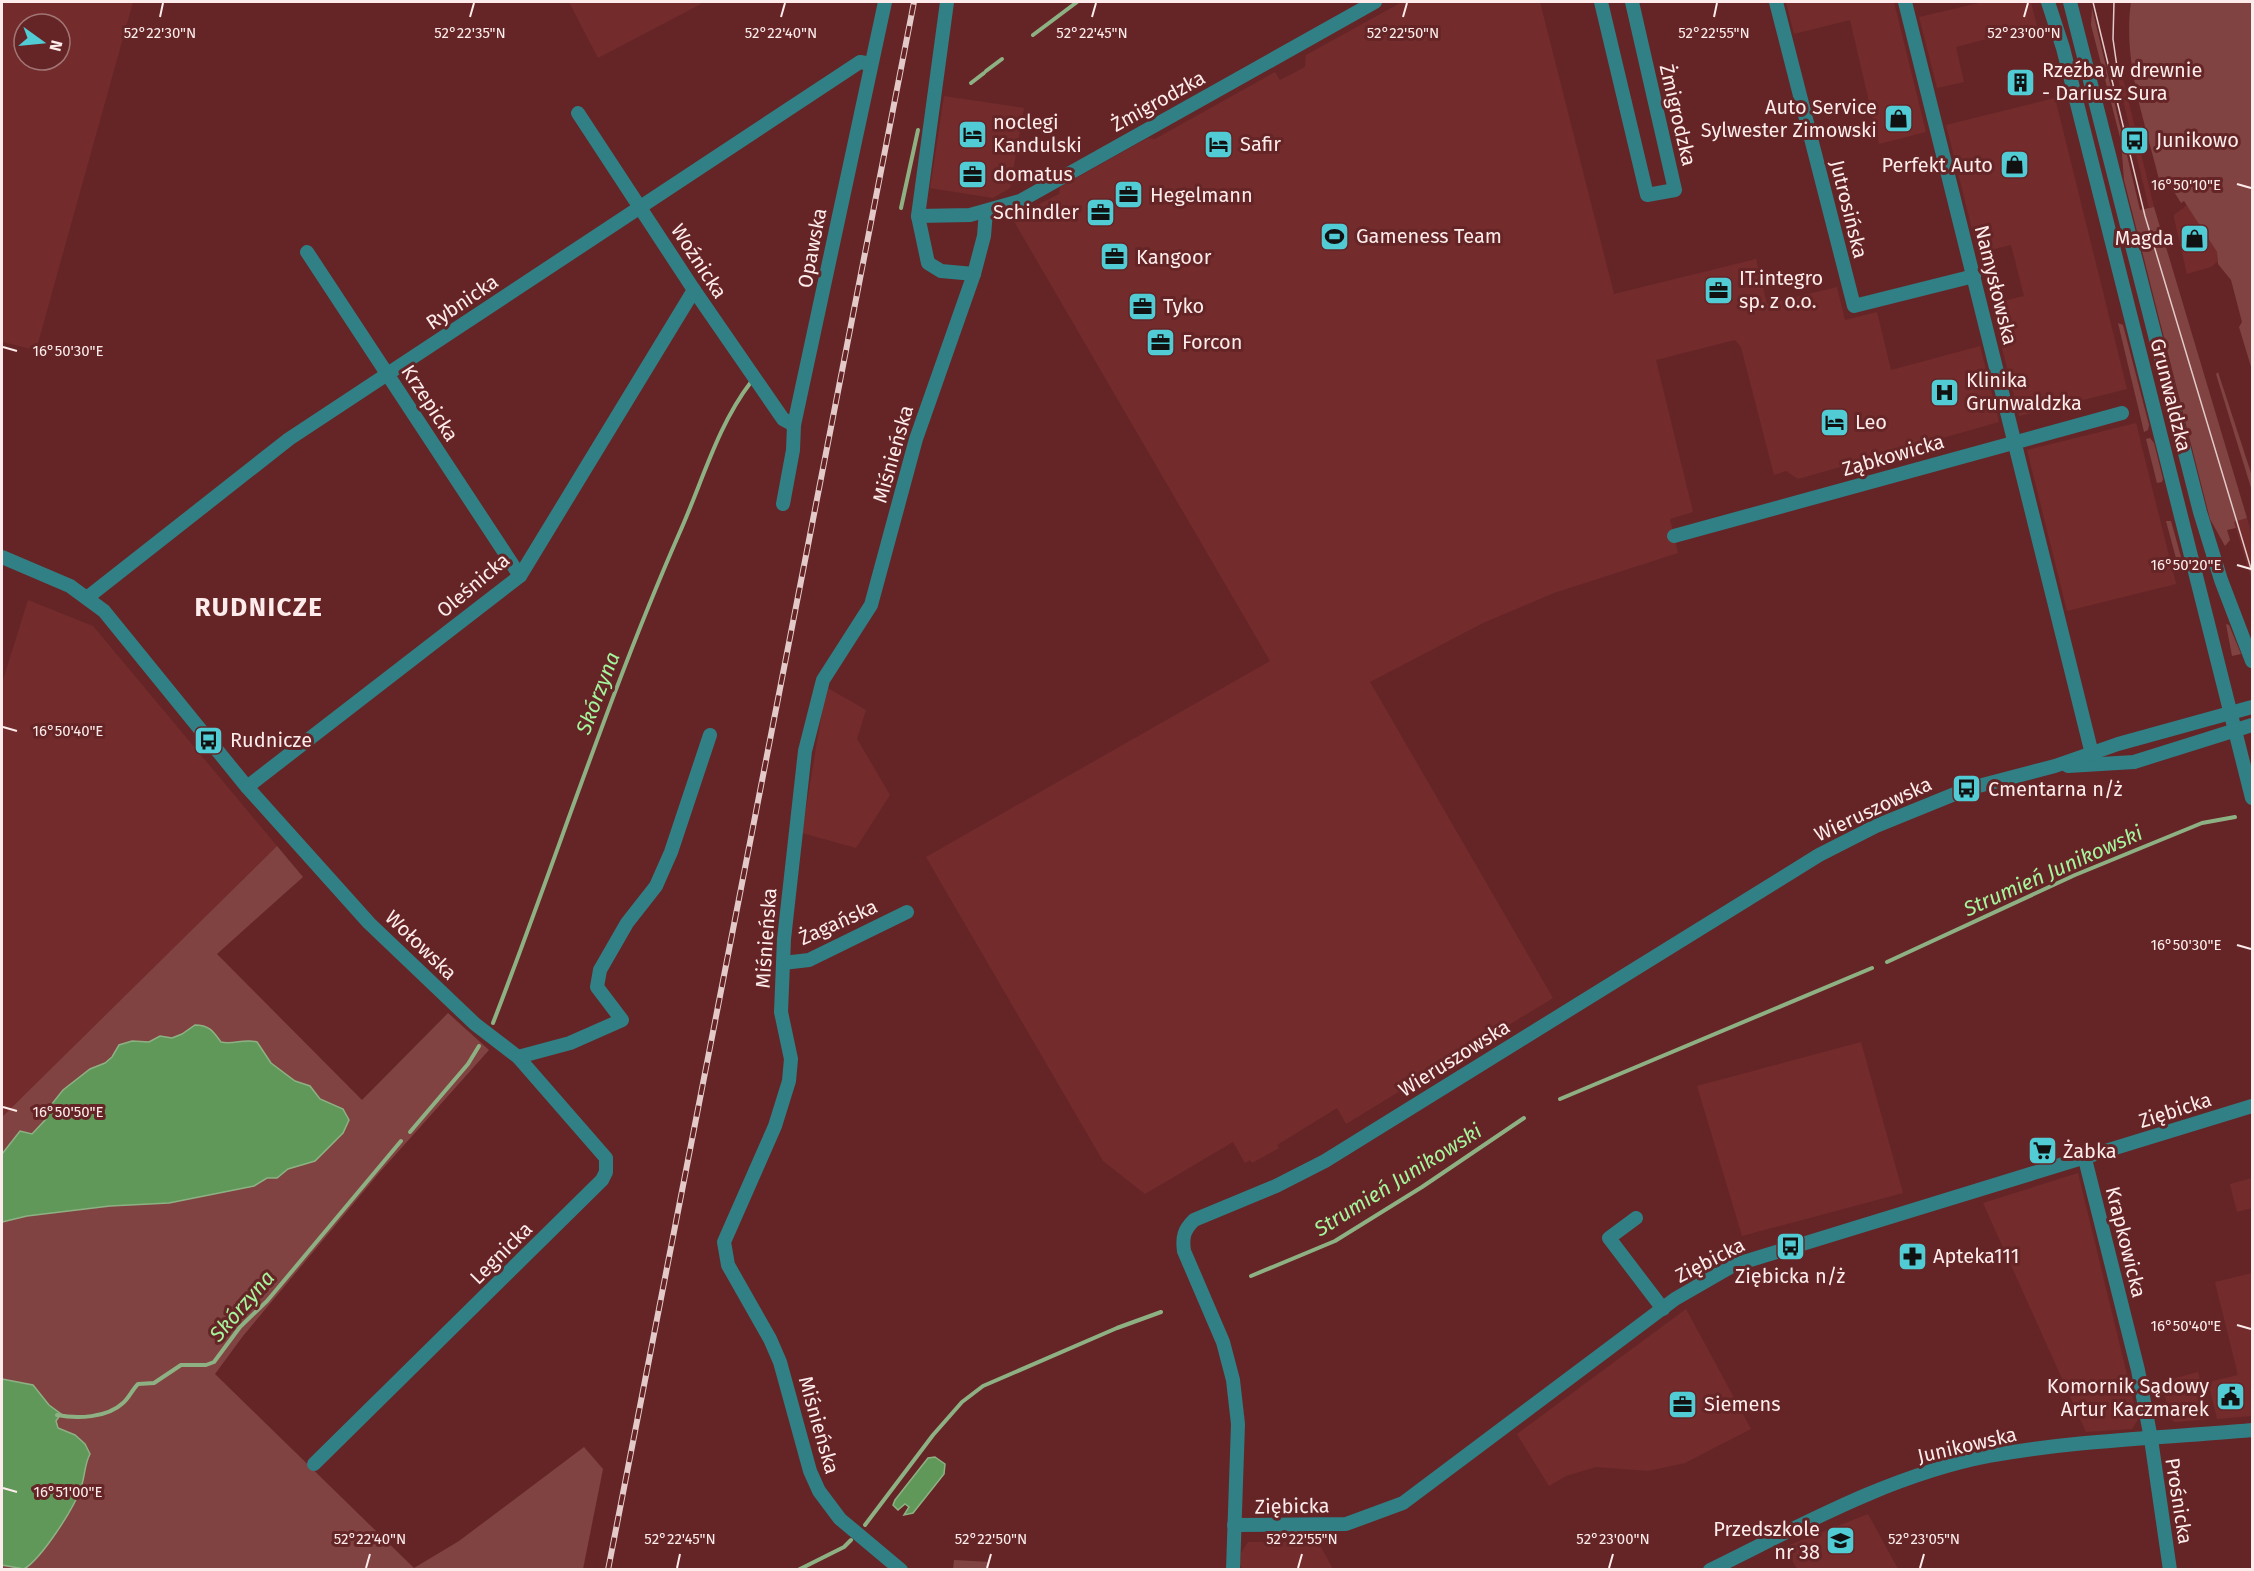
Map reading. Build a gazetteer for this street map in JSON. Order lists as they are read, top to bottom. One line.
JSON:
{"streets":{"street":["Żmigrodzka","Jutrosińska","Opawska","Woźnicka","Namysłowska","Rybnicka","Grunwaldzka","Krzepicka","Miśnieńska","Ząbkowicka","Oleśnicka","Wieruszowska","Żagańska","Wołowska","Ziębicka","Krapkowicka","Legnicka","Junikowska","Prośnicka"]},"crossings":[["Żmigrodzka","Miśnieńska"],["Jutrosińska","Namysłowska"],["Opawska","Woźnicka"],["Opawska","Rybnicka"],["Woźnicka","Rybnicka"],["Woźnicka","Oleśnicka"],["Namysłowska","Ząbkowicka"],["Namysłowska","Wieruszowska"],["Rybnicka","Krzepicka"],["Rybnicka","Wołowska"],["Grunwaldzka","Wieruszowska"],["Krzepicka","Oleśnicka"],["Miśnieńska","Żagańska"],["Oleśnicka","Wołowska"],["Wieruszowska","Ziębicka"],["Wołowska","Legnicka"],["Ziębicka","Krapkowicka"],["Krapkowicka","Junikowska"],["Krapkowicka","Prośnicka"],["Junikowska","Prośnicka"]],"districts":["RUDNICZE"],"water":["Skórzyna","Strumień Junikowski"],"places":{"building":["Rzeźba w drewnie - Dariusz Sura"],"shop":["Auto Service Sylwester Zimowski","Perfekt Auto","Magda"],"hotel":["noclegi Kandulski","Safir","Leo"],"bus stop":["Junikowo","Rudnicze","Cmentarna n/ż","Ziębicka n/ż"],"office":["domatus","Hegelmann","Schindler","Kangoor","IT.integro sp. z o.o.","Tyko","Forcon","Siemens"],"sports":["Gameness Team"],"hospital":["Klinika Grunwaldzka"],"supermarket":["Żabka"],"pharmacy":["Apteka111"],"public building":["Komornik Sądowy Artur Kaczmarek"],"school or university":["Przedszkole nr 38"]},"north":"right","coordinates":["52°22'30\"N","52°22'35\"N","52°22'40\"N","52°22'45\"N","52°22'50\"N","52°22'55\"N","52°23'00\"N","16°50'10\"E","16°50'30\"E","16°50'20\"E","16°50'40\"E","16°50'50\"E","16°51'00\"E","52°23'05\"N"]}
